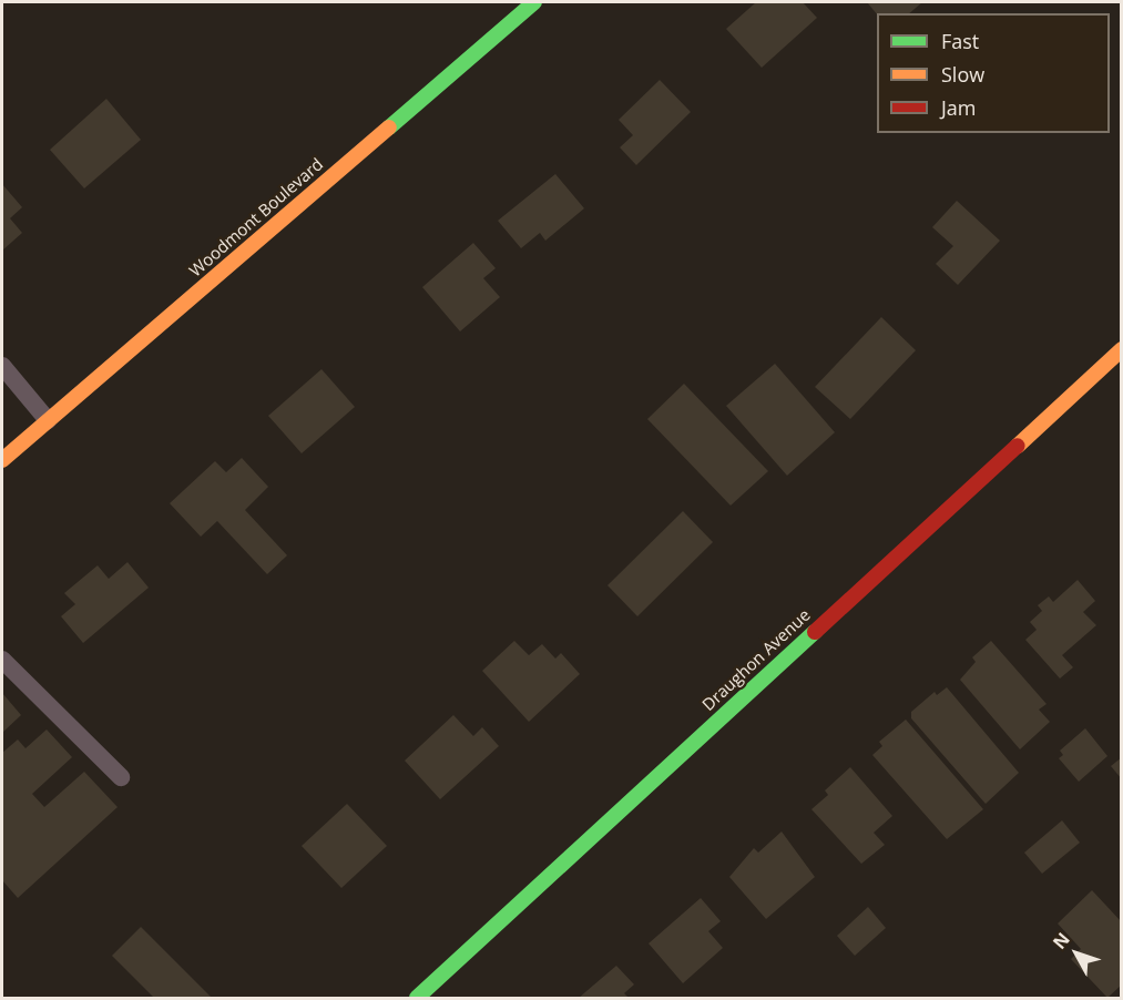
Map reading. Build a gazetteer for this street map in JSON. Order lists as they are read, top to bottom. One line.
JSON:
{"streets":{"street":["Woodmont Boulevard","Draughon Avenue"]},"legend":["Fast","Slow","Jam"],"north":"top left"}
